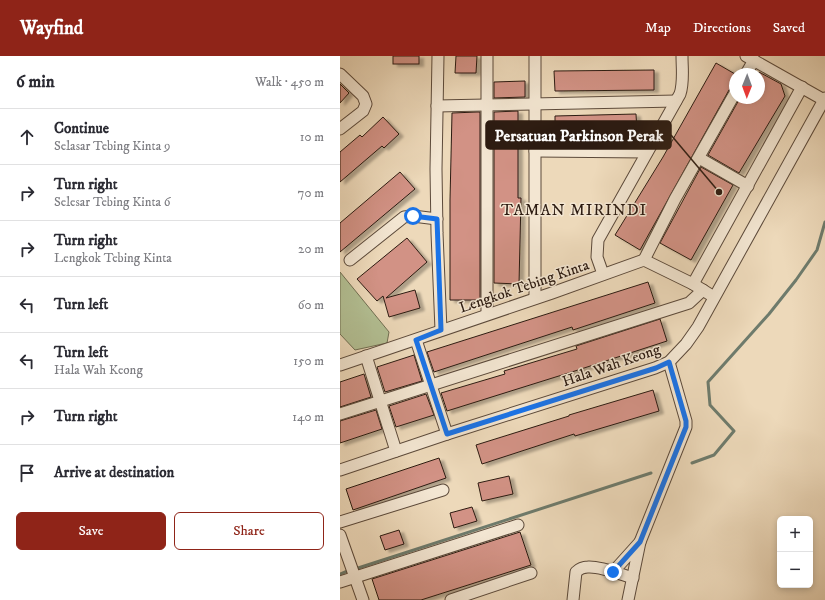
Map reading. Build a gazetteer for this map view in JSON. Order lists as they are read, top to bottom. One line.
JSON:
{"streets":{"street":["Lengkok Tebing Kinta","Hala Wah Keong"]},"districts":["TAMAN MIRINDI"],"places":["Persatuan Parkinson Perak"],"north":"bottom","page":{"header":"Wayfind","nav":["Map","Directions","Saved"],"heading":["6 min","Walk · 450 m"],"list":[["Continue","Selasar Tebing Kinta 9","10 m"],["Turn right","Selesar Tebing Kinta 6","70 m"],["Turn right","Lengkok Tebing Kinta","20 m"],["Turn left","60 m"],["Turn left","Hala Wah Keong","150 m"],["Turn right","140 m"],"Arrive at destination"],"buttons":["Save","Share"],"map_buttons":["+","−"]}}
